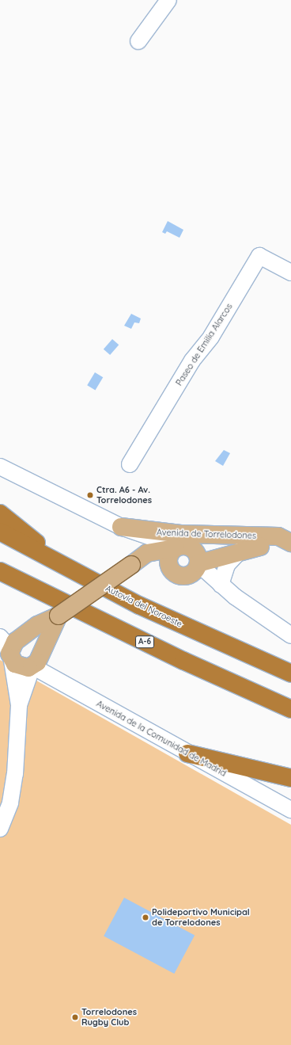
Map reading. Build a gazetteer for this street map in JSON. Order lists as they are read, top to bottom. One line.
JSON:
{"streets":{"highway":["Autovía del Noroeste","A-6"],"main road":["Avenida de Torrelodones","Avenida de la Comunidad de Madrid"],"street":["Paseo de Emilia Alarcos"]},"places":["Ctra. A6 - Av. Torrelodones","Polideportivo Municipal de Torrelodones","Torrelodones Rugby Club"]}
